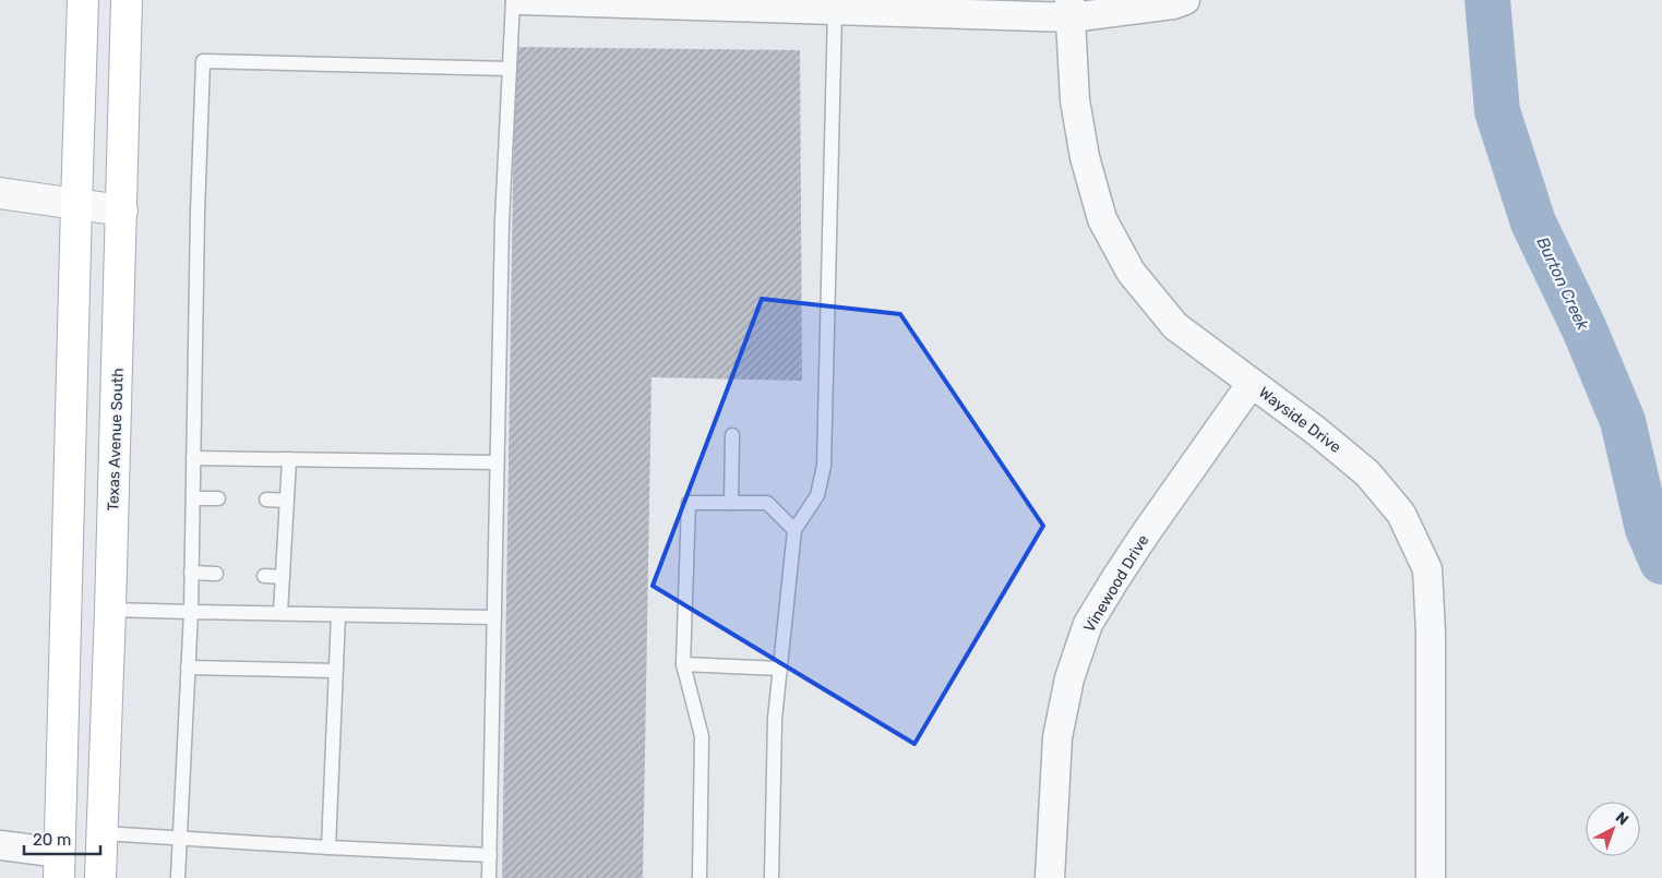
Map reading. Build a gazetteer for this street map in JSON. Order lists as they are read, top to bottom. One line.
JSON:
{"streets":{"main road":["Texas Avenue South"],"street":["Wayside Drive","Vinewood Drive"]},"crossings":[["Wayside Drive","Vinewood Drive"]],"water":["Burton Creek"],"scale_bar":"20 m","north":"top right"}
